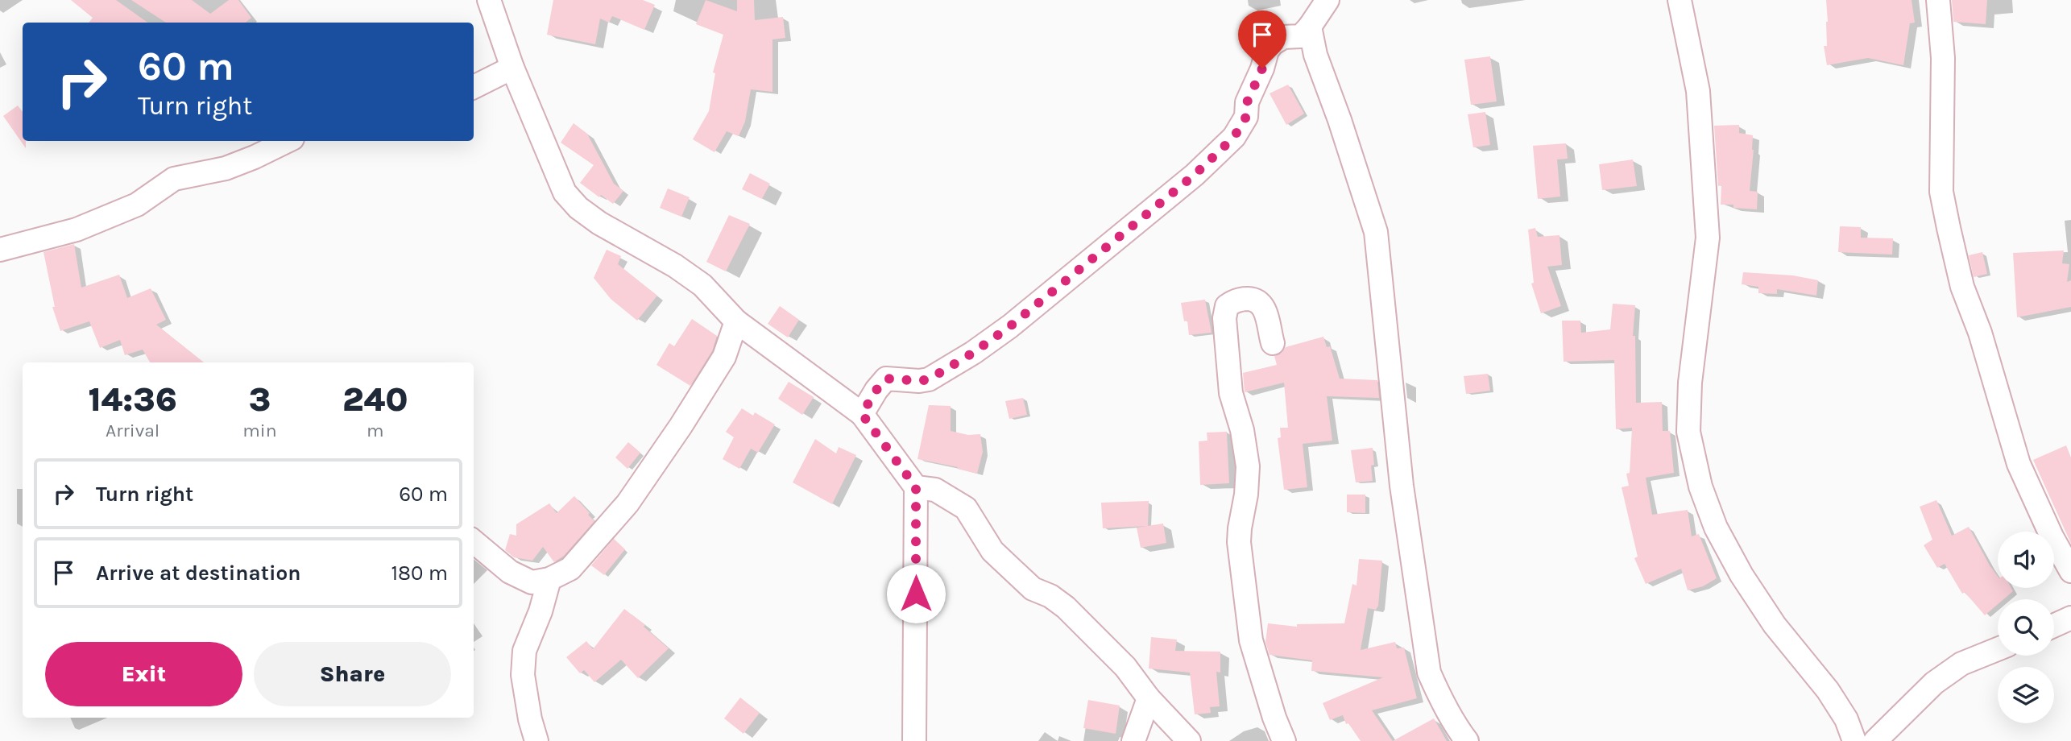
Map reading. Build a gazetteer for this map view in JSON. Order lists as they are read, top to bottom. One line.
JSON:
{"page":{"turn":["60 m","Turn right"],"eta":["14:36","Arrival","3","min","240","m"],"list":[{"name":"Turn right","value":"60 m"},{"name":"Arrive at destination","value":"180 m"}],"buttons":["Exit","Share"]}}
